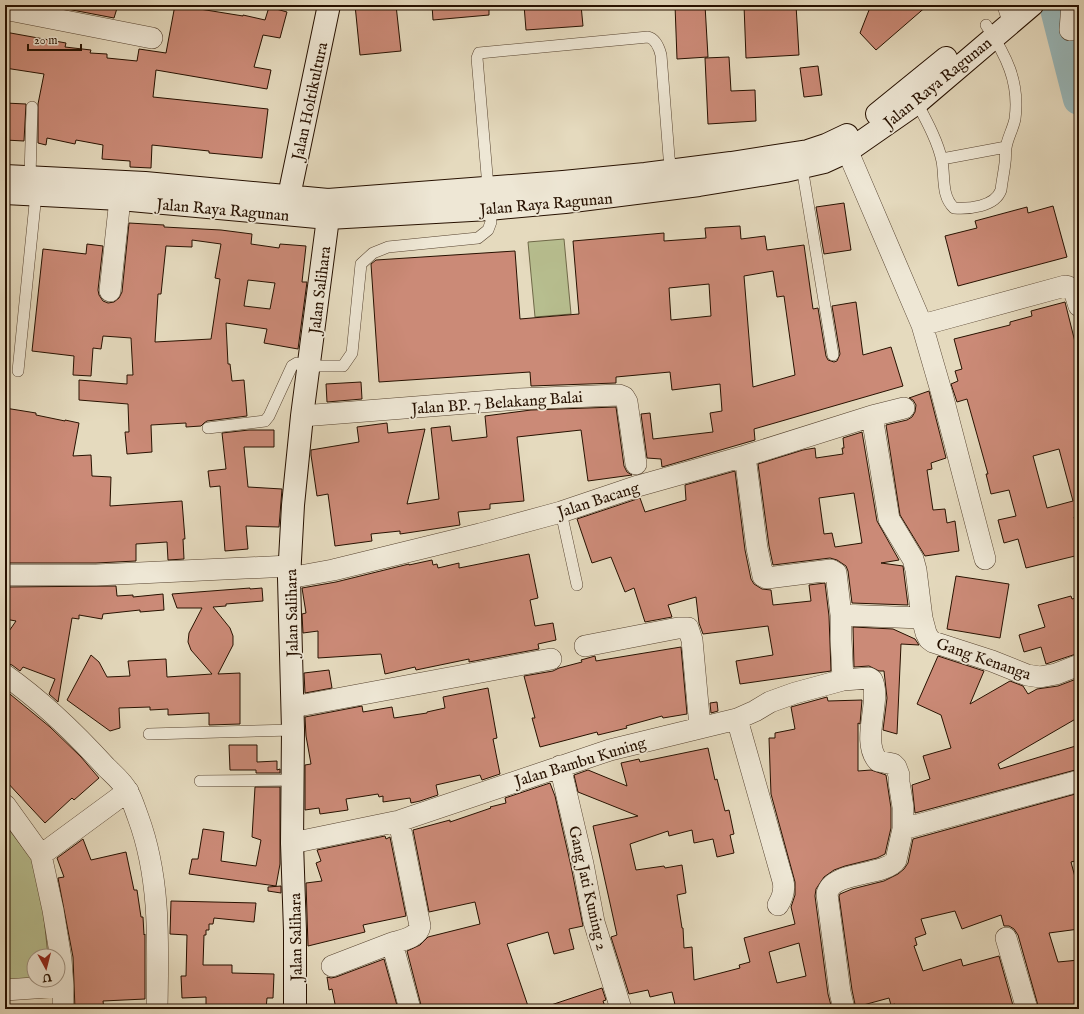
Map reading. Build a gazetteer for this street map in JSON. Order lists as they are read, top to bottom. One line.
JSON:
{"streets":{"main road":["Jalan Raya Ragunan","Jalan Holtikultura","Jalan Salihara"],"street":["Jalan BP. 7 Belakang Balai","Jalan Bacang","Gang Kenanga","Jalan Bambu Kuning","Gang Jati Kuning 2"]},"crossings":[["Jalan Raya Ragunan","Jalan Holtikultura"],["Jalan Raya Ragunan","Jalan Salihara"],["Jalan Salihara","Jalan BP. 7 Belakang Balai"],["Jalan Salihara","Jalan Bacang"],["Jalan Salihara","Jalan Bambu Kuning"],["Jalan Bacang","Gang Kenanga"],["Jalan Bambu Kuning","Gang Jati Kuning 2"]],"scale_bar":"20 m","north":"bottom"}
